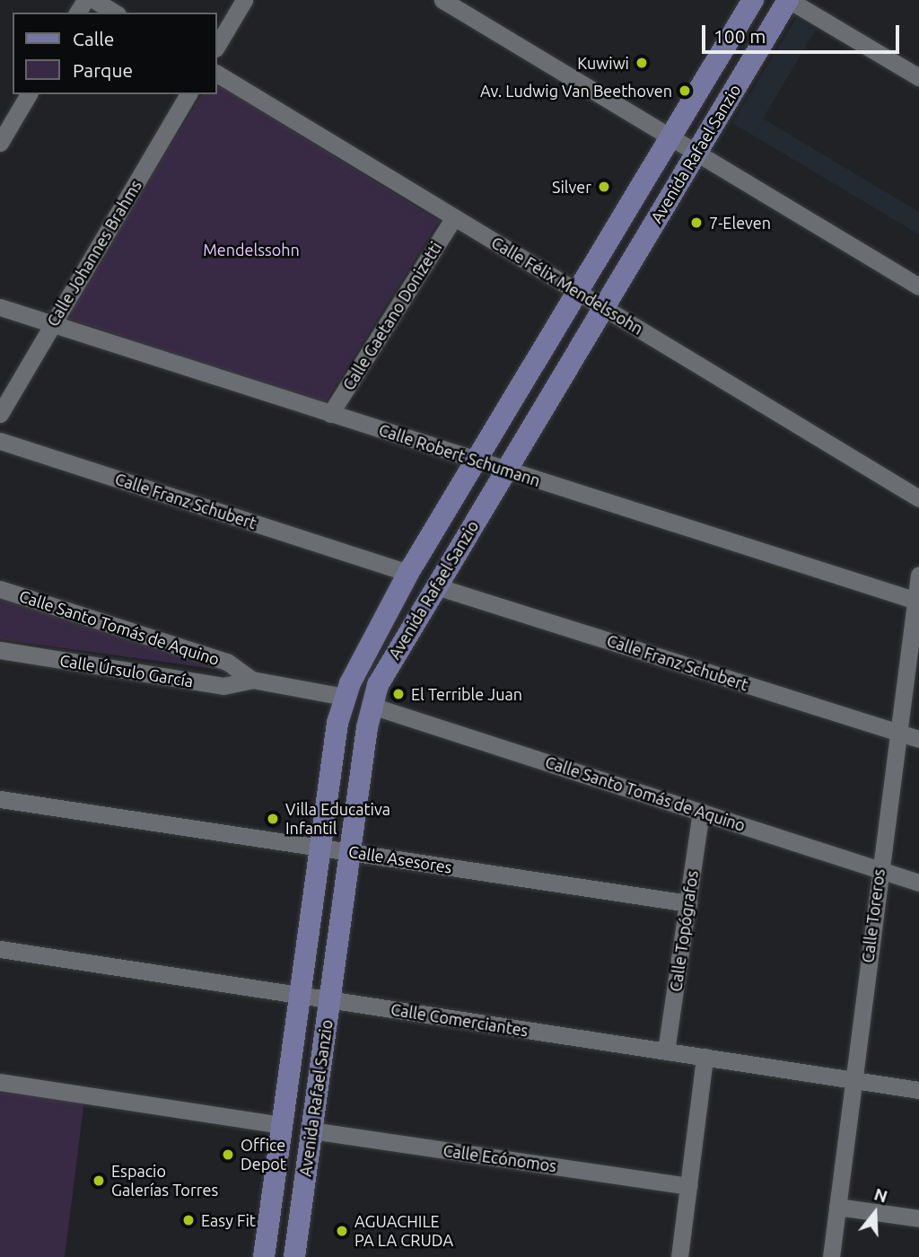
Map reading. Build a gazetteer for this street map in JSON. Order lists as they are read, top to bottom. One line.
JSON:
{"streets":{"main road":["Avenida Rafael Sanzio"],"street":["Calle Johannes Brahms","Calle Félix Mendelssohn","Calle Gaetano Donizetti","Calle Robert Schumann","Calle Franz Schubert","Calle Santo Tomás de Aquino","Calle Úrsulo García","Calle Asesores","Calle Toreros","Calle Topógrafos","Calle Comerciantes","Calle Ecónomos"]},"crossings":[["Avenida Rafael Sanzio","Calle Félix Mendelssohn"],["Avenida Rafael Sanzio","Calle Robert Schumann"],["Avenida Rafael Sanzio","Calle Franz Schubert"],["Avenida Rafael Sanzio","Calle Santo Tomás de Aquino"],["Avenida Rafael Sanzio","Calle Asesores"],["Avenida Rafael Sanzio","Calle Comerciantes"],["Avenida Rafael Sanzio","Calle Ecónomos"],["Calle Johannes Brahms","Calle Robert Schumann"],["Calle Félix Mendelssohn","Calle Gaetano Donizetti"],["Calle Gaetano Donizetti","Calle Robert Schumann"],["Calle Robert Schumann","Calle Toreros"],["Calle Franz Schubert","Calle Toreros"],["Calle Santo Tomás de Aquino","Calle Úrsulo García"],["Calle Santo Tomás de Aquino","Calle Toreros"],["Calle Santo Tomás de Aquino","Calle Topógrafos"],["Calle Asesores","Calle Topógrafos"],["Calle Toreros","Calle Comerciantes"],["Calle Topógrafos","Calle Comerciantes"]],"parks":["Mendelssohn"],"places":["Kuwiwi","Av. Ludwig Van Beethoven","Silver","7-Eleven","El Terrible Juan","Villa Educativa Infantil","Office Depot","Espacio Galerías Torres","Easy Fit","AGUACHILE PA LA CRUDA"],"legend":["Calle","Parque"],"scale_bar":"100 m","north":"top"}
